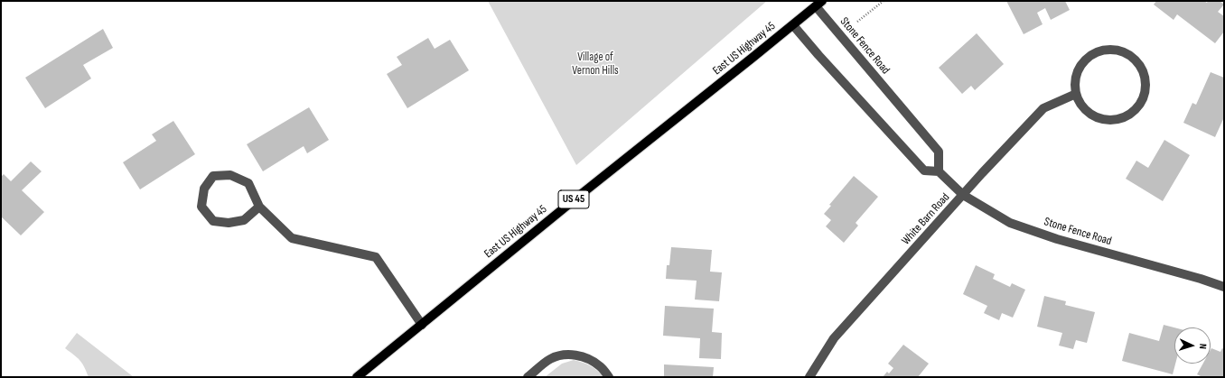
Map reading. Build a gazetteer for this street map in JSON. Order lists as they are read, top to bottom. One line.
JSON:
{"streets":{"main road":["East US Highway 45","US 45"],"street":["Stone Fence Road","White Barn Road"]},"crossings":[["Stone Fence Road","US 45"],["Stone Fence Road","White Barn Road"],["East US Highway 45","US 45"]],"parks":["Village of Vernon Hills"],"north":"right"}
